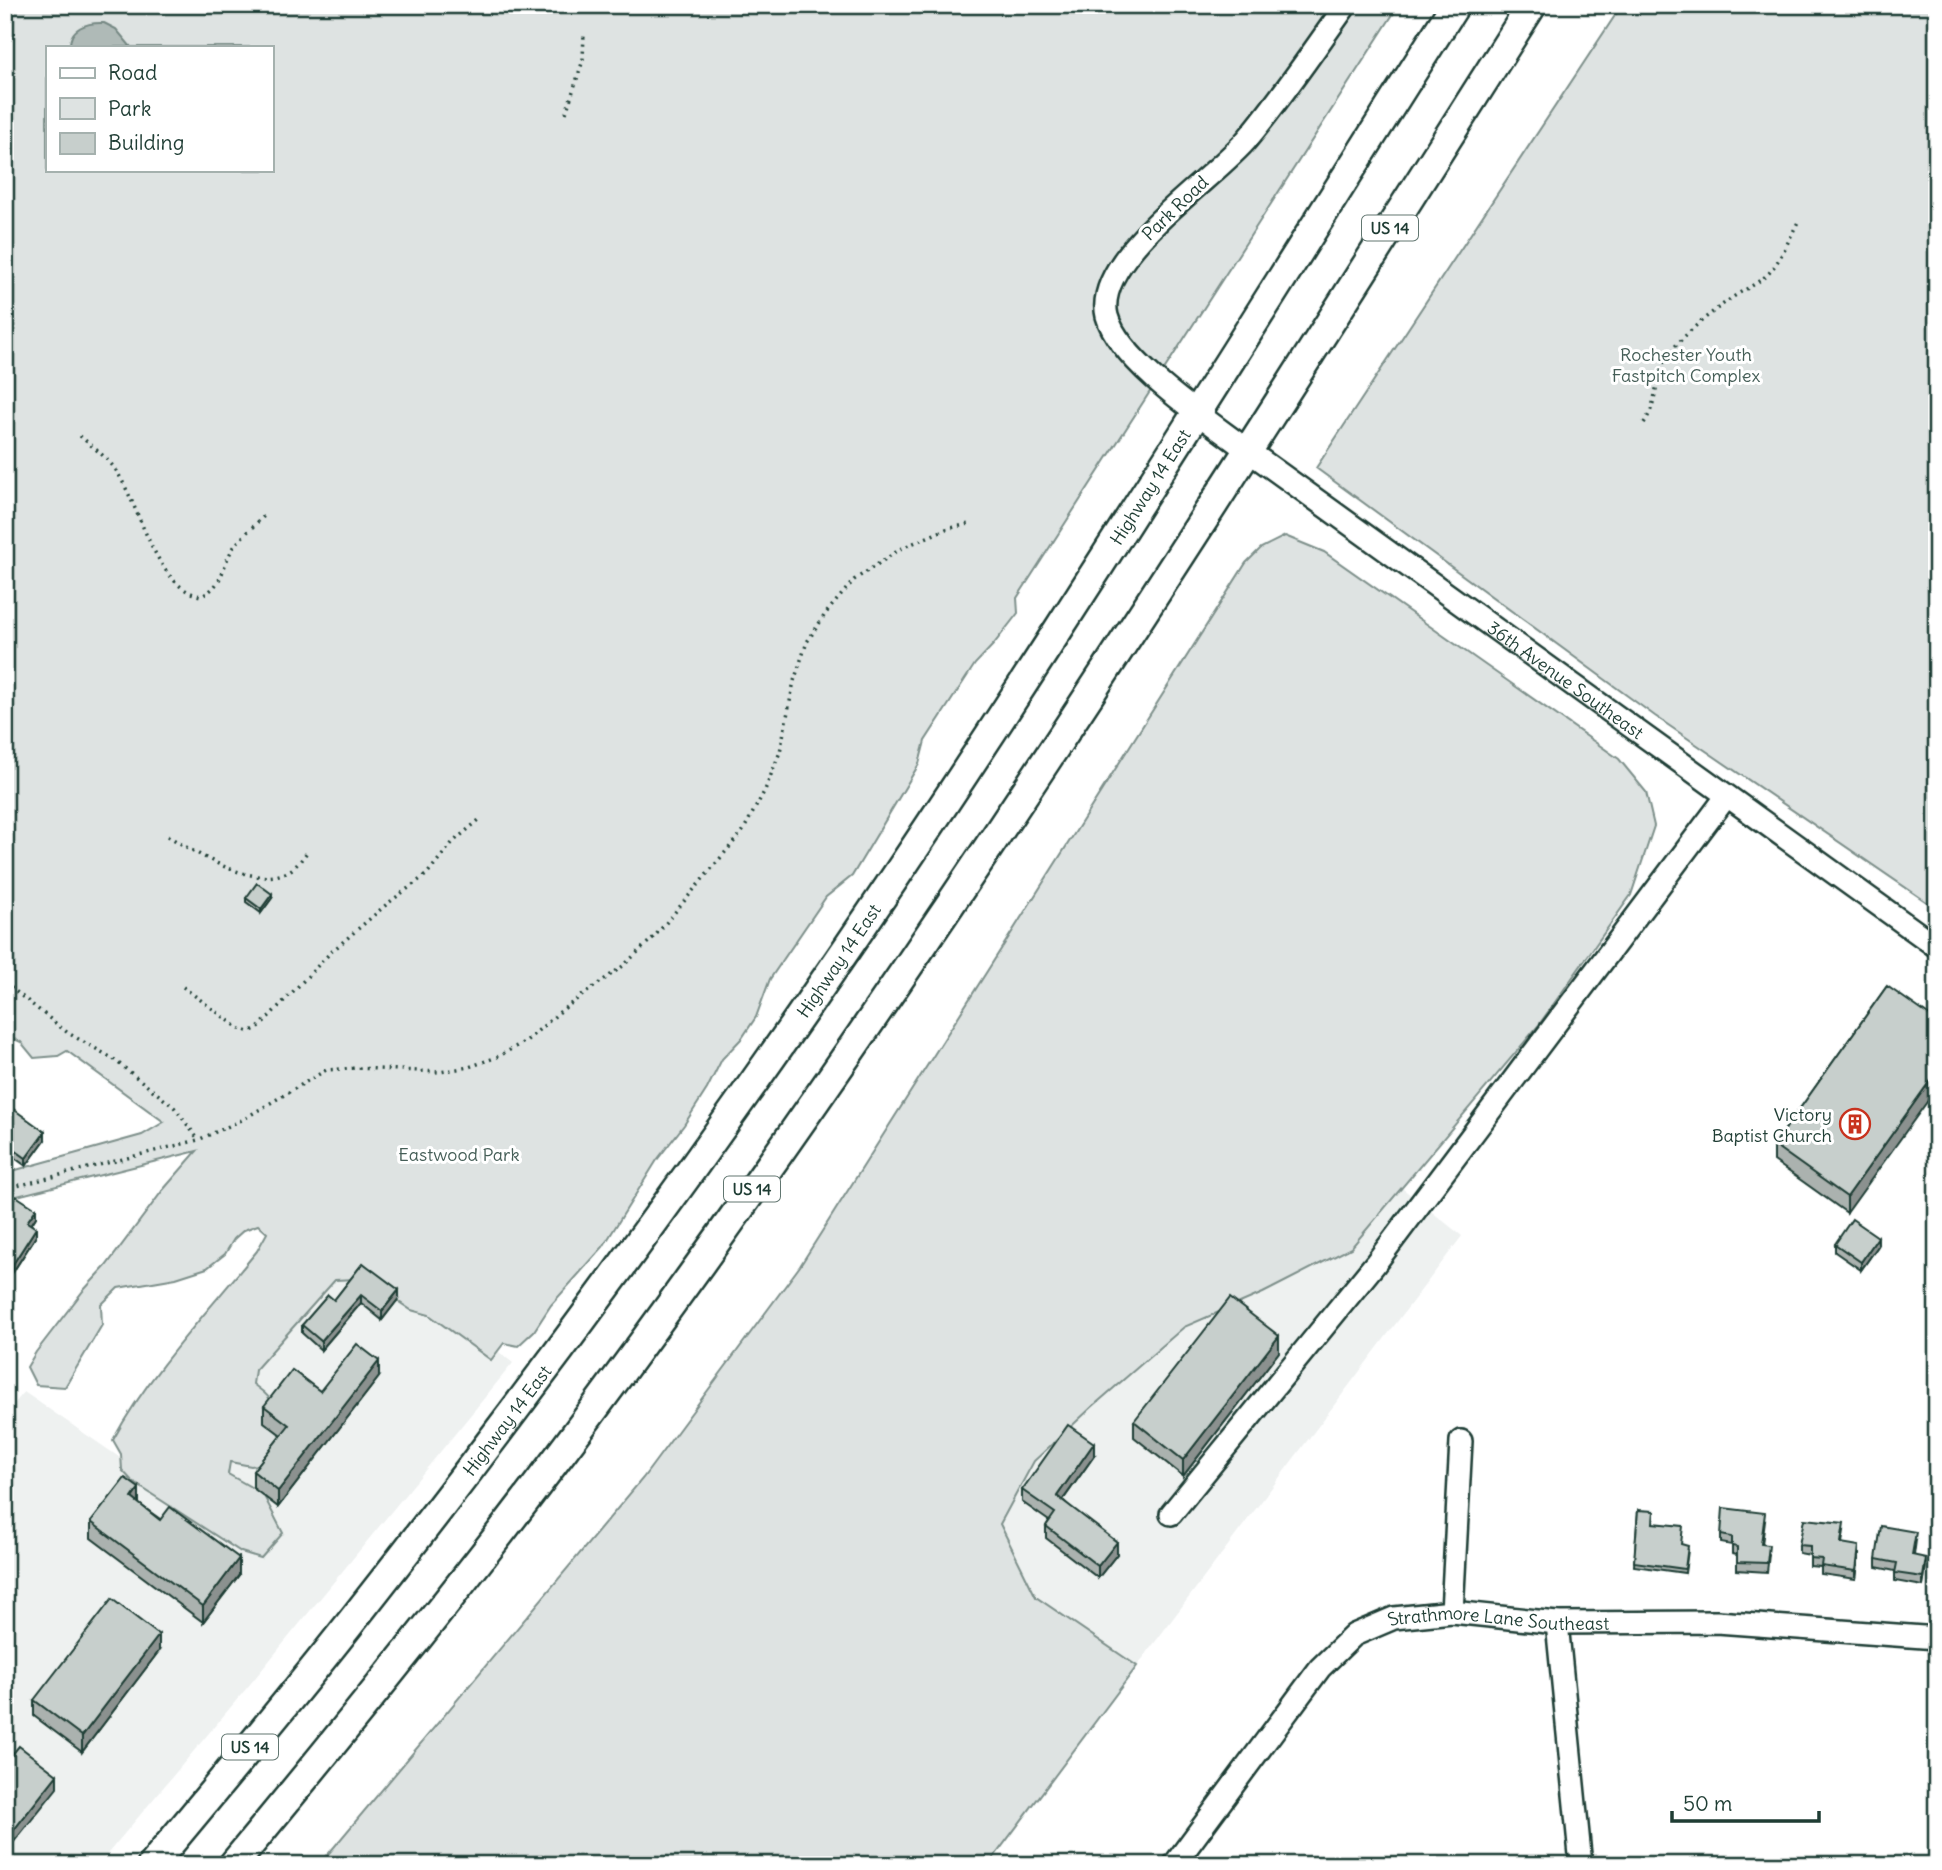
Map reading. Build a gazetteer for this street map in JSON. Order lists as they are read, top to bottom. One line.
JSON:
{"streets":{"main road":["US 14","Highway 14 East"],"street":["Park Road","36th Avenue Southeast","Strathmore Lane Southeast"]},"crossings":[["Park Road","Highway 14 East"],["Park Road","36th Avenue Southeast"],["US 14","36th Avenue Southeast"],["Highway 14 East","36th Avenue Southeast"]],"parks":["Rochester Youth Fastpitch Complex","Eastwood Park"],"places":{"building":["Victory Baptist Church"]},"legend":["Road","Park","Building"],"scale_bar":"50 m"}
